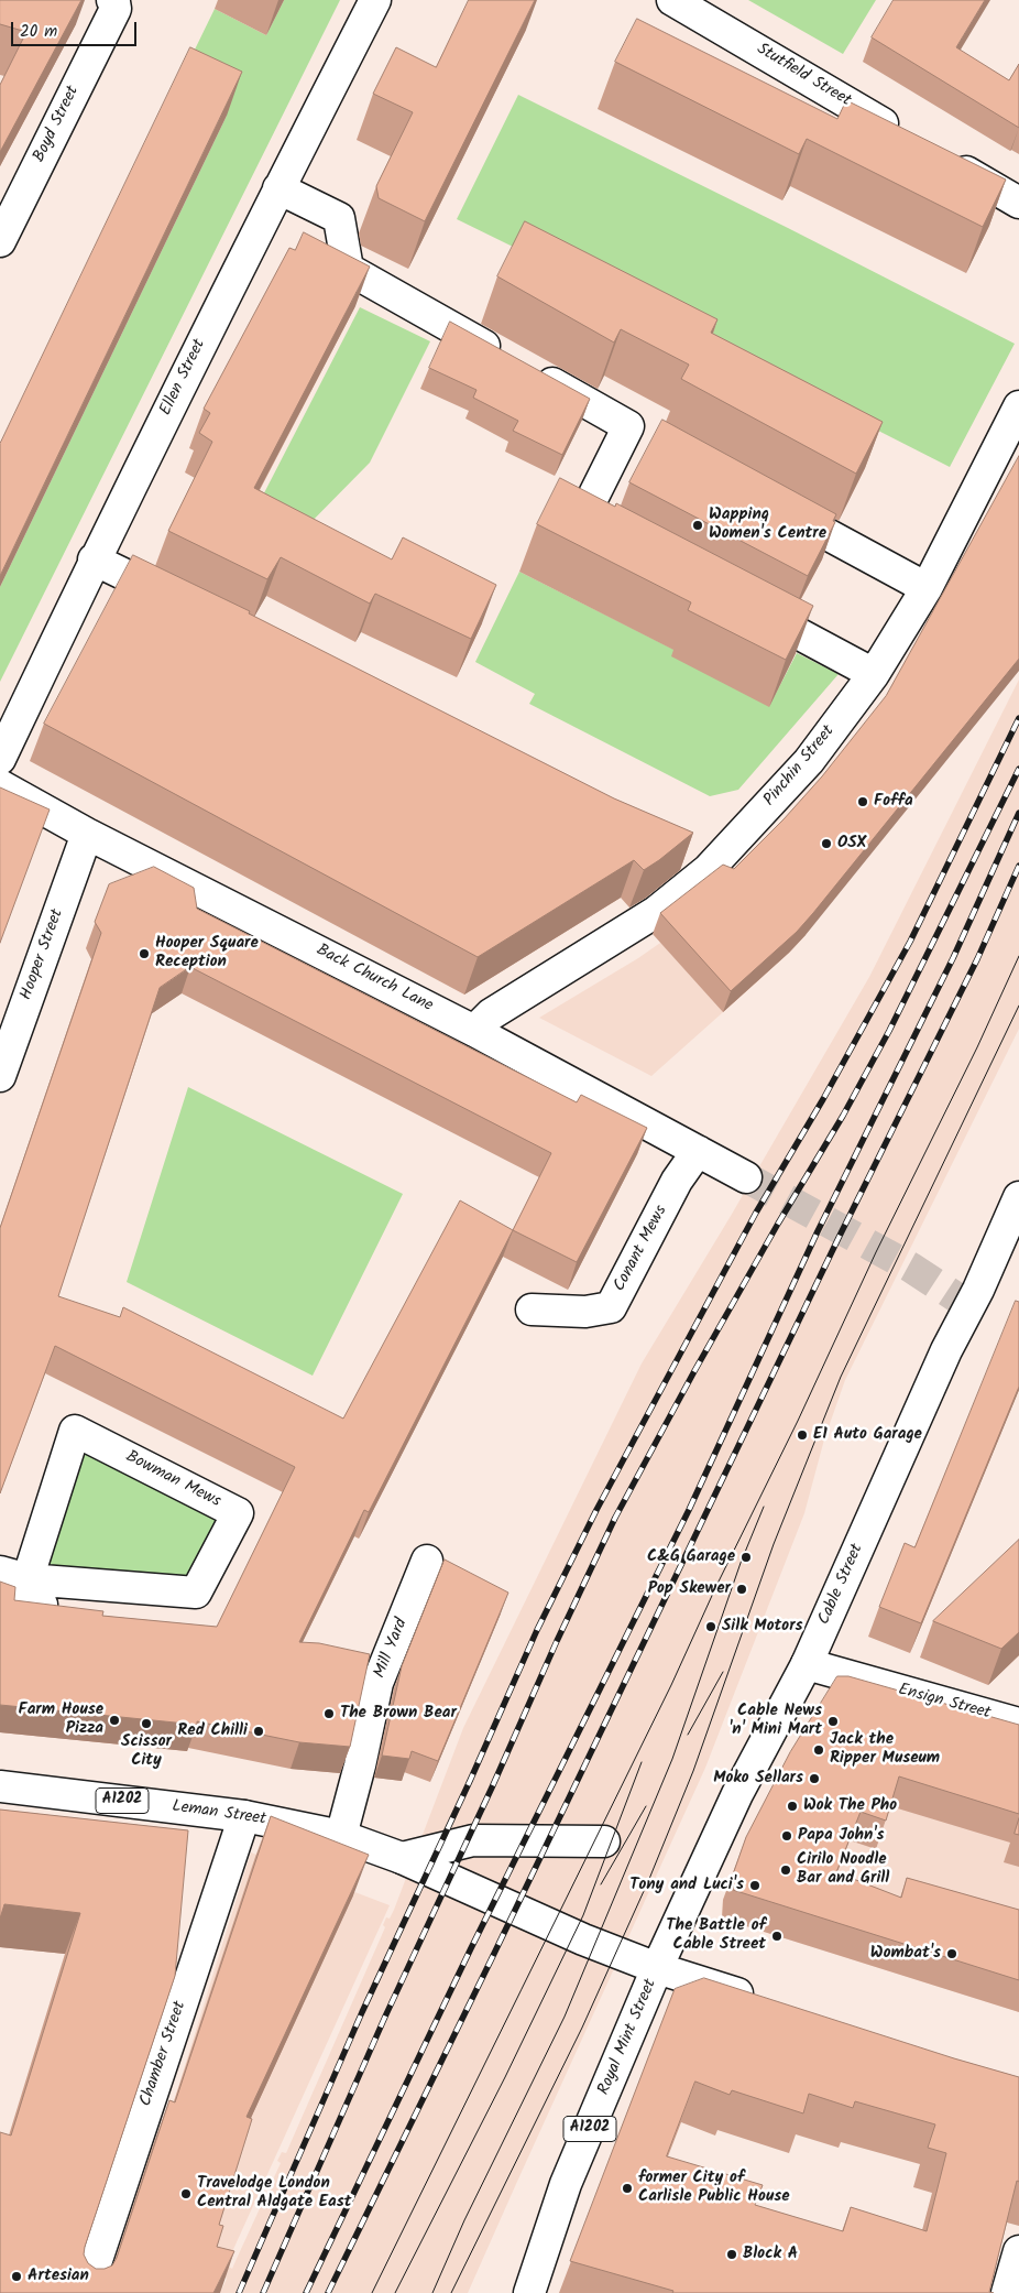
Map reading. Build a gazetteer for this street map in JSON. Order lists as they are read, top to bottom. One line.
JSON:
{"streets":{"street":["Stutfield Street","Boyd Street","Ellen Street","Pinchin Street","Hooper Street","Back Church Lane","Conant Mews","Bowman Mews","Cable Street","Mill Yard","Ensign Street","A1202","Leman Street","Royal Mint Street","Chamber Street"]},"crossings":[["Pinchin Street","Back Church Lane"],["Hooper Street","Back Church Lane"],["Back Church Lane","Conant Mews"],["Cable Street","Ensign Street"],["Cable Street","A1202"],["Cable Street","Leman Street"],["Cable Street","Royal Mint Street"],["Mill Yard","Leman Street"],["A1202","Leman Street"],["A1202","Royal Mint Street"],["Leman Street","Royal Mint Street"],["Leman Street","Chamber Street"]],"places":["Wapping Women's Centre","Foffa","OSX","Hooper Square Reception","E1 Auto Garage","C&G Garage","Pop Skewer","Silk Motors","The Brown Bear","Farm House Pizza","Cable News 'n' Mini Mart","Scissor City","Red Chilli","Jack the Ripper Museum","Moko Sellars","Wok The Pho","Papa John's","Cirilo Noodle Bar and Grill","Tony and Luci's","The Battle of Cable Street","Wombat's","former City of Carlisle Public House","Travelodge London Central Aldgate East","Block A","Artesian"],"scale_bar":"20 m"}
